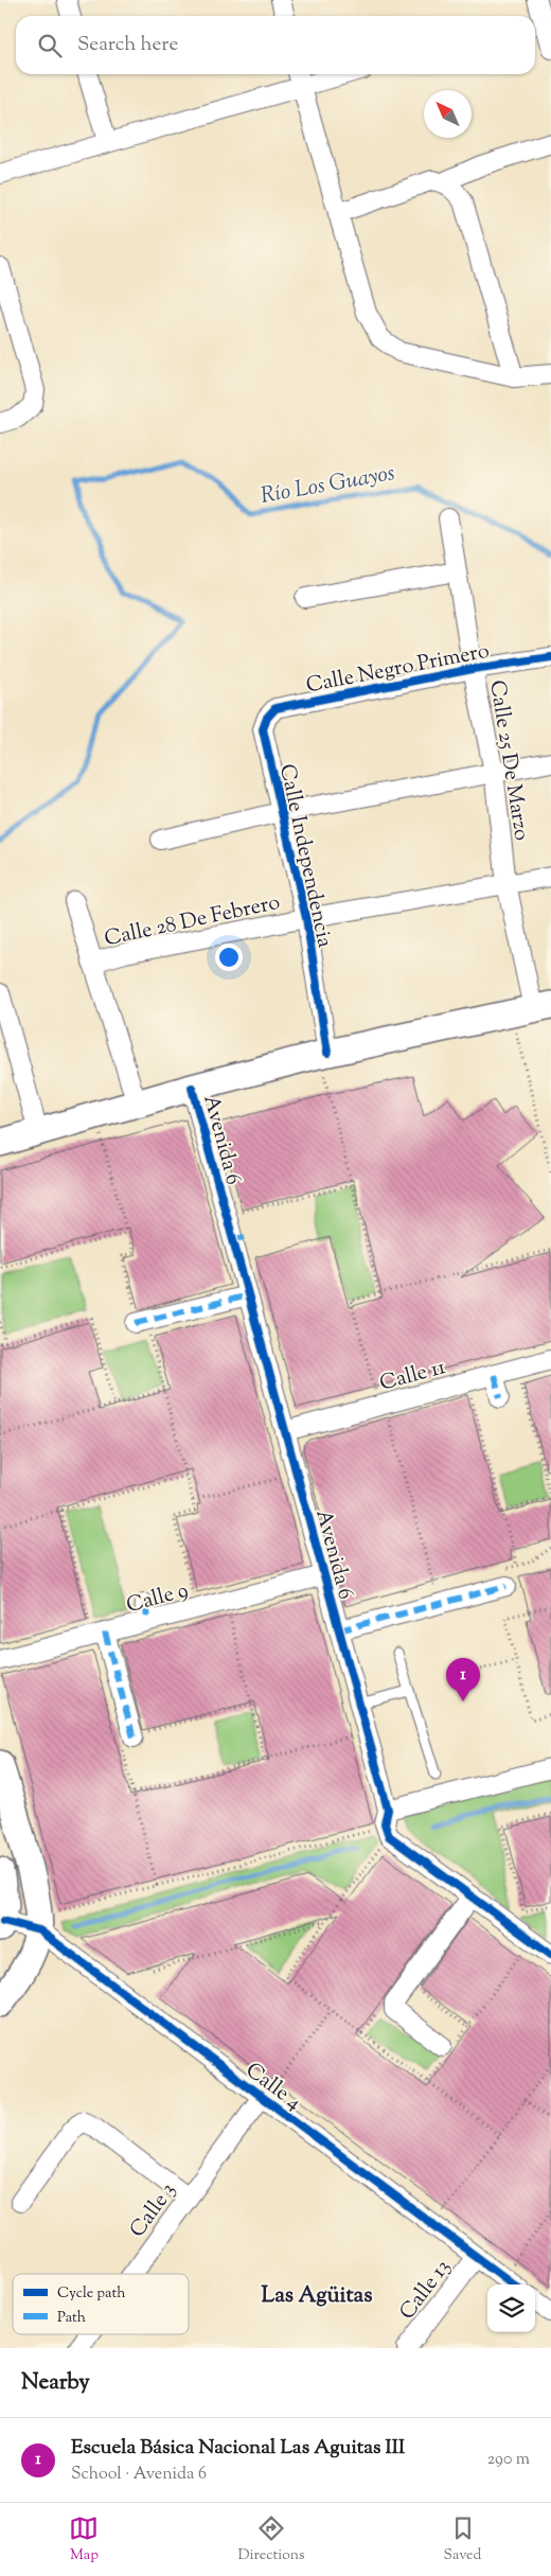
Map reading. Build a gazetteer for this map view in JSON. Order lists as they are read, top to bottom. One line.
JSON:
{"streets":{"street":["Calle Negro Primero","Calle 25 De Marzo","Calle Independencia","Calle 28 De Febrero","Avenida 6","Calle 11","Calle 9","Calle 4","Calle 3","Calle 13"]},"crossings":[["Calle Negro Primero","Calle 25 De Marzo"],["Calle Negro Primero","Calle Independencia"],["Calle 25 De Marzo","Calle 28 De Febrero"],["Calle Independencia","Calle 28 De Febrero"],["Avenida 6","Calle 11"],["Avenida 6","Calle 9"],["Calle 4","Calle 3"],["Calle 4","Calle 13"]],"districts":["Las Agüitas"],"water":["Río Los Guayos"],"legend":["Cycle path","Path"],"north":"top left","page":{"search":"Search here","pins":"1","heading":"Nearby","list":[{"mark":"1","name":"Escuela Básica Nacional Las Aguitas III","note":"School · Avenida 6","value":"290 m"}],"nav":["Map","Directions","Saved"]}}
